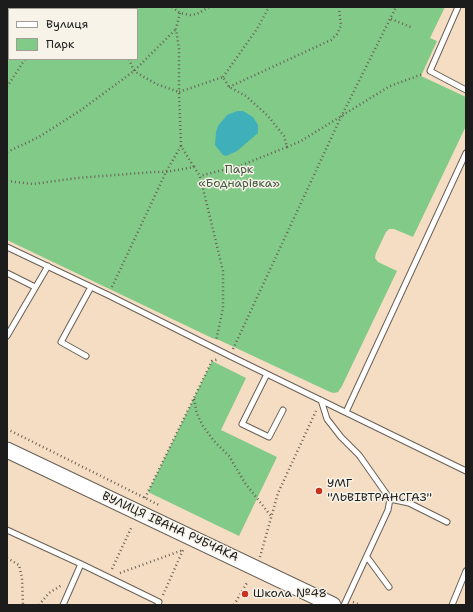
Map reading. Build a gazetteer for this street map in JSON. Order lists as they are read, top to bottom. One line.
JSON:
{"streets":{"street":["ВУЛИЦЯ ІВАНА РУБЧАКА"]},"parks":["Парк «Боднарівка»"],"places":["УМГ ''ЛЬВІВТРАНСГАЗ''","Школа №48"],"legend":["Вулиця","Парк"]}
